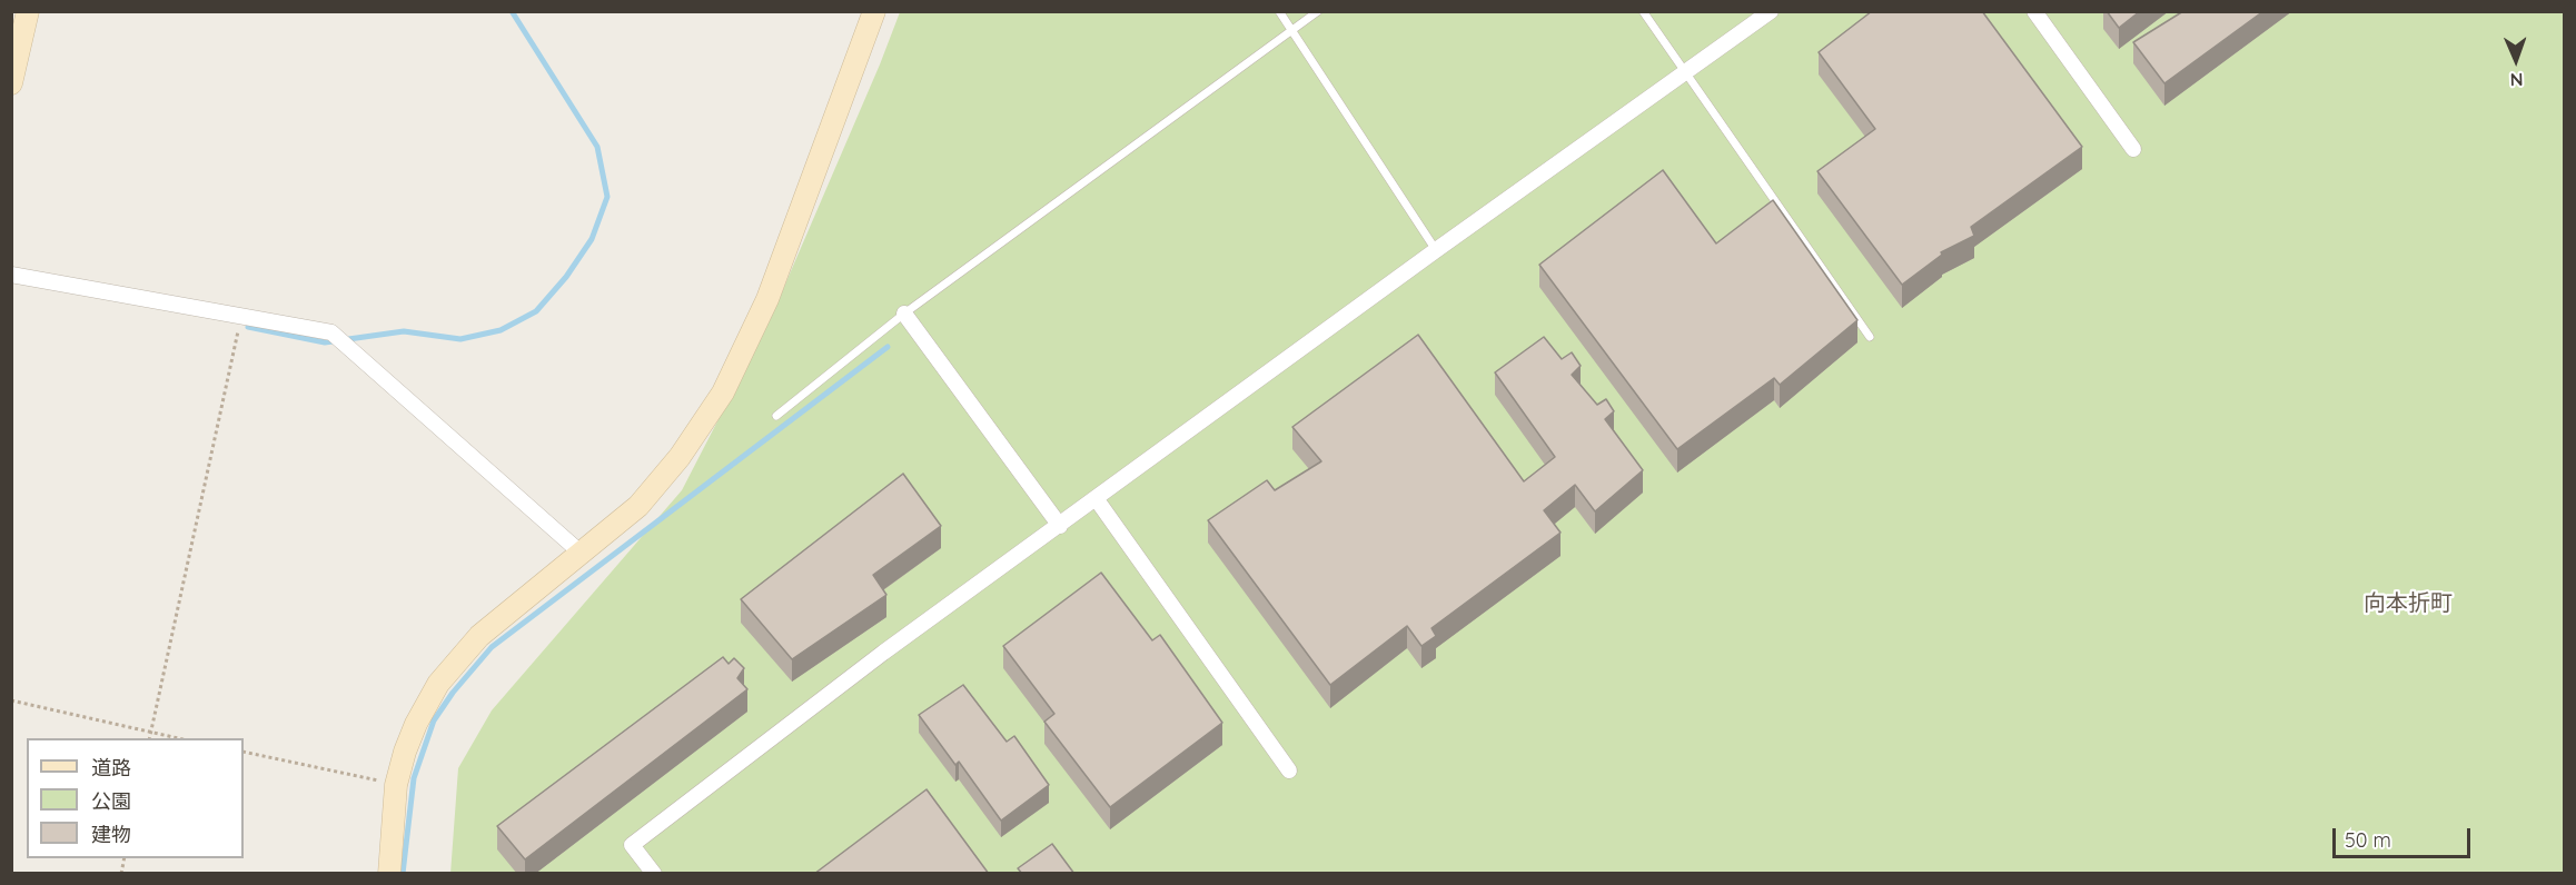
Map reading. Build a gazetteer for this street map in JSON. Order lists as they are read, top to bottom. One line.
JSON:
{"districts":["向本折町"],"legend":["道路","公園","建物"],"scale_bar":"50 m","north":"bottom"}
